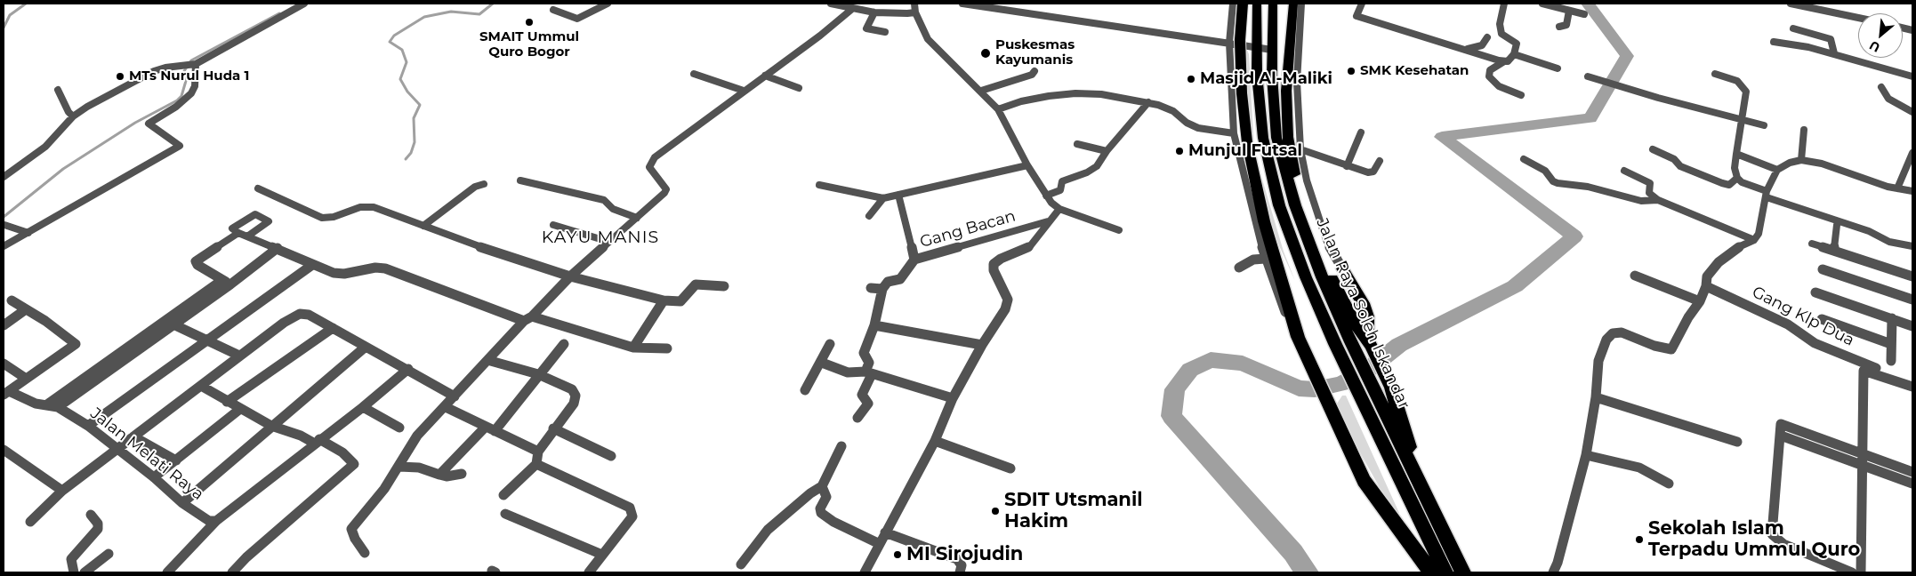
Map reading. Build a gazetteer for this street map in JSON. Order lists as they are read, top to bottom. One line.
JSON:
{"streets":{"highway":["Jalan Raya Soleh Iskandar"],"street":["Gang Bacan","Gang Klp Dua","Jalan Melati Raya"]},"districts":["KAYU MANIS"],"places":["SMAIT Ummul Quro Bogor","Puskesmas Kayumanis","SMK Kesehatan","MTs Nurul Huda 1","Masjid Al-Maliki","Munjul Futsal","SDIT Utsmanil Hakim","Sekolah Islam Terpadu Ummul Quro","MI Sirojudin"],"north":"bottom left"}
